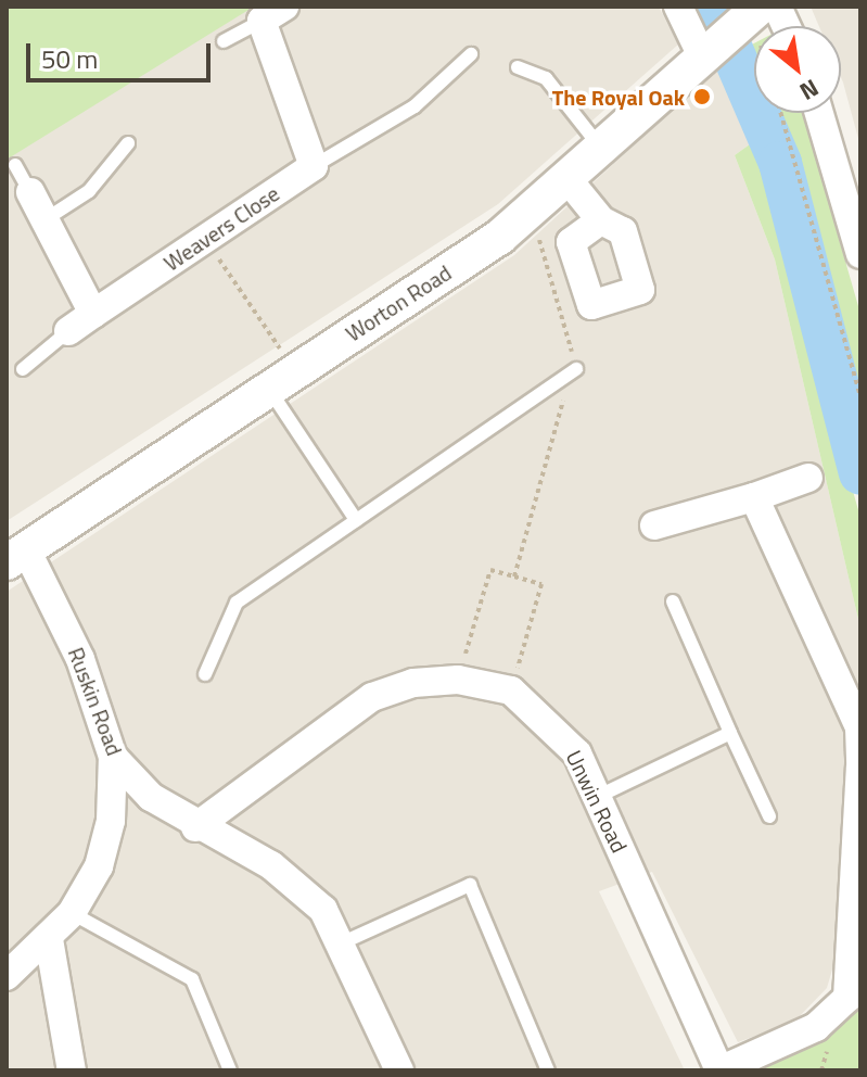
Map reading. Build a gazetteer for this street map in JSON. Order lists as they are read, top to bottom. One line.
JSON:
{"streets":{"street":["Weavers Close","Worton Road","Ruskin Road","Unwin Road"]},"crossings":[["Worton Road","Ruskin Road"]],"places":["The Royal Oak"],"scale_bar":"50 m","north":"bottom right"}
